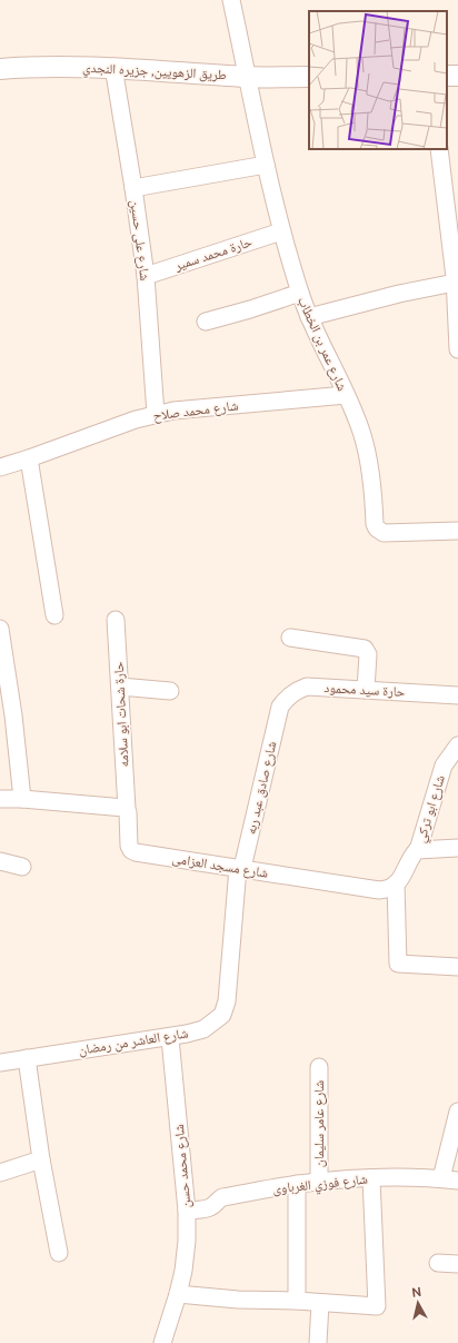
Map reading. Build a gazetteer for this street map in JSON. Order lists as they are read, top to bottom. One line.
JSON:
{"streets":{"street":["طريق الزهويين, جزيره النجدي","شارع على حسين","حارة محمد سمير","شارع عمر بن الخطاب","شارع محمد صلاح","حارة سيد محمود","حارة شحات ابو سلامه","شارع صادق عبد ربه","شارع ابو تركي","شارع مسجد العزامى","شارع العاشر من رمضان","شارع عامر سليمان","شارع محمد حسن","شارع فوزي الغرباوى"]},"crossings":[["طريق الزهويين, جزيره النجدي","شارع على حسين"],["طريق الزهويين, جزيره النجدي","شارع عمر بن الخطاب"],["شارع على حسين","حارة محمد سمير"],["شارع على حسين","شارع محمد صلاح"],["حارة محمد سمير","شارع عمر بن الخطاب"],["شارع عمر بن الخطاب","شارع محمد صلاح"],["حارة سيد محمود","شارع صادق عبد ربه"],["حارة شحات ابو سلامه","شارع مسجد العزامى"],["شارع صادق عبد ربه","شارع مسجد العزامى"],["شارع صادق عبد ربه","شارع العاشر من رمضان"],["شارع مسجد العزامى","شارع العاشر من رمضان"],["شارع العاشر من رمضان","شارع محمد حسن"],["شارع عامر سليمان","شارع فوزي الغرباوى"],["شارع محمد حسن","شارع فوزي الغرباوى"]],"north":"top"}
